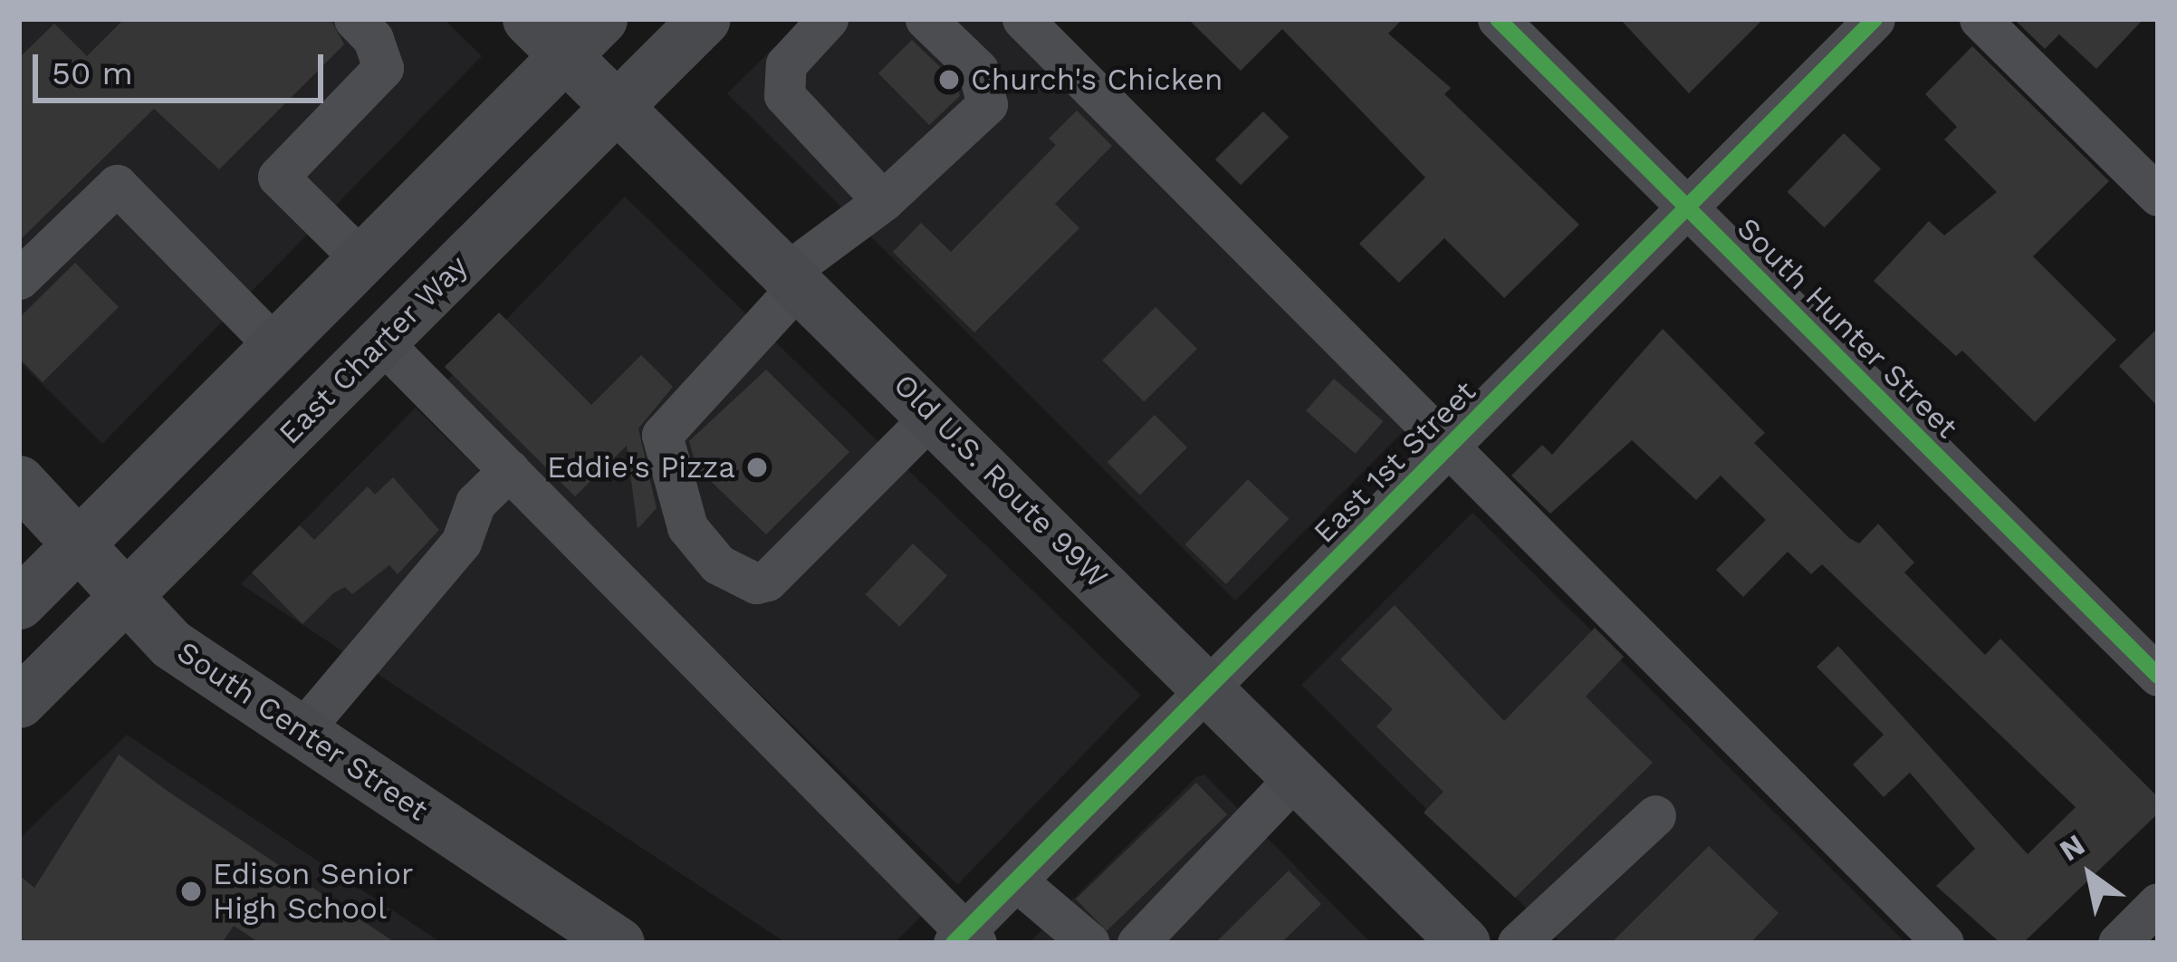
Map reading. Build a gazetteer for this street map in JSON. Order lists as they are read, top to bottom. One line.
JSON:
{"streets":{"main road":["East Charter Way","Old U.S. Route 99W","South Center Street"],"street":["South Hunter Street","East 1st Street"]},"crossings":[["South Hunter Street","East 1st Street"],["East Charter Way","Old U.S. Route 99W"],["East Charter Way","South Center Street"],["East 1st Street","Old U.S. Route 99W"]],"places":["Church's Chicken","Eddie's Pizza","Edison Senior High School"],"scale_bar":"50 m","north":"top left"}
